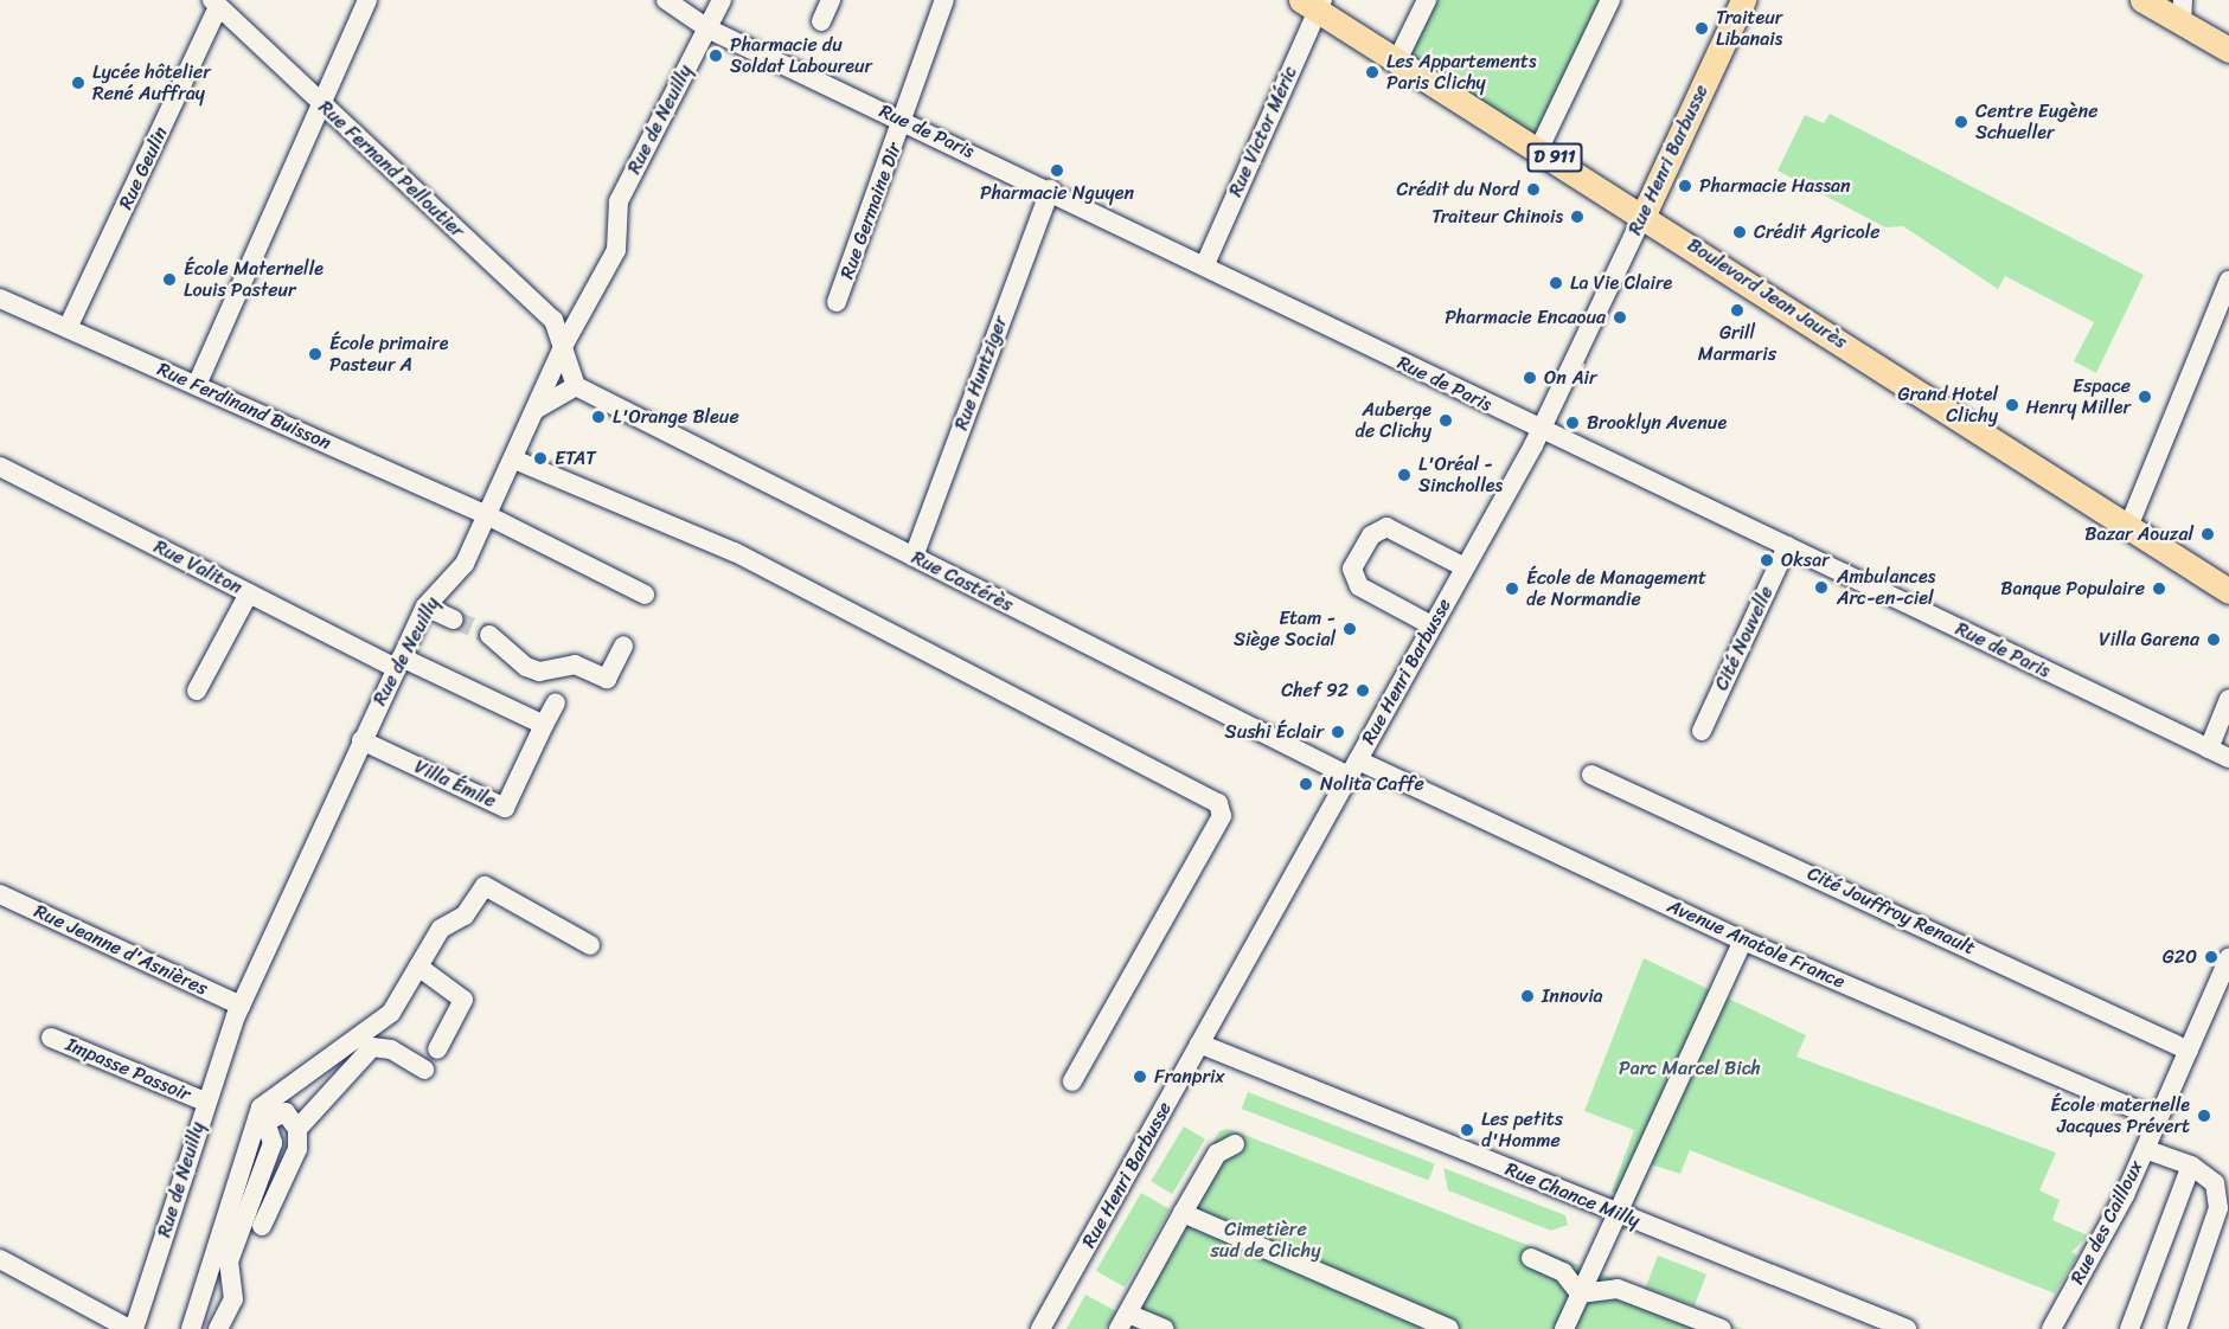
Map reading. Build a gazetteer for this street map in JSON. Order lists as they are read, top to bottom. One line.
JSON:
{"streets":{"main road":["D 911","Rue Henri Barbusse","Boulevard Jean Jaurès"],"street":["Rue de Neuilly","Rue de Paris","Rue Victor Méric","Rue Geulin","Rue Fernand Pelloutier","Rue Germaine Dir","Rue Huntziger","Rue Ferdinand Buisson","Rue Valiton","Rue Castérès","Cité Nouvelle","Villa Émile","Cité Jouffroy Renault","Avenue Anatole France","Rue Jeanne d'Asnières","Impasse Passoir","Rue Chance Milly","Rue des Cailloux"]},"crossings":[["Rue de Neuilly","Rue de Paris"],["Rue de Neuilly","Rue Fernand Pelloutier"],["Rue de Neuilly","Rue Ferdinand Buisson"],["Rue de Neuilly","Rue Valiton"],["Rue de Neuilly","Villa Émile"],["Rue de Neuilly","Rue Jeanne d'Asnières"],["Rue de Neuilly","Impasse Passoir"],["Rue de Paris","Rue Victor Méric"],["Rue de Paris","Rue Henri Barbusse"],["Rue de Paris","Rue Germaine Dir"],["Rue de Paris","Rue Huntziger"],["Rue de Paris","Cité Nouvelle"],["Rue Victor Méric","Boulevard Jean Jaurès"],["Rue Henri Barbusse","Boulevard Jean Jaurès"],["Rue Henri Barbusse","Rue Castérès"],["Rue Henri Barbusse","Avenue Anatole France"],["Rue Henri Barbusse","Rue Chance Milly"],["Rue Geulin","Rue Fernand Pelloutier"],["Rue Geulin","Rue Ferdinand Buisson"],["Rue Huntziger","Rue Castérès"],["Rue Castérès","Avenue Anatole France"],["Cité Jouffroy Renault","Rue des Cailloux"],["Avenue Anatole France","Rue des Cailloux"]],"parks":["Parc Marcel Bich","Cimetière sud de Clichy"],"places":["Traiteur Libanais","Pharmacie du Soldat Laboureur","Les Appartements Paris Clichy","Lycée hôtelier René Auffray","Centre Eugène Schueller","Pharmacie Nguyen","Pharmacie Hassan","Crédit du Nord","Traiteur Chinois","Crédit Agricole","École Maternelle Louis Pasteur","La Vie Claire","Grill Marmaris","Pharmacie Encaoua","École primaire Pasteur A","On Air","Espace Henry Miller","Grand Hotel Clichy","L'Orange Bleue","Auberge de Clichy","Brooklyn Avenue","ETAT","L'Oréal - Sincholles","Bazar Aouzal","Oksar","Ambulances Arc-en-ciel","École de Management de Normandie","Banque Populaire","Etam - Siège Social","Villa Garena","Chef 92","Sushi Éclair","Nolita Caffe","G20","Innovia","Franprix","École maternelle Jacques Prévert","Les petits d'Homme"]}
